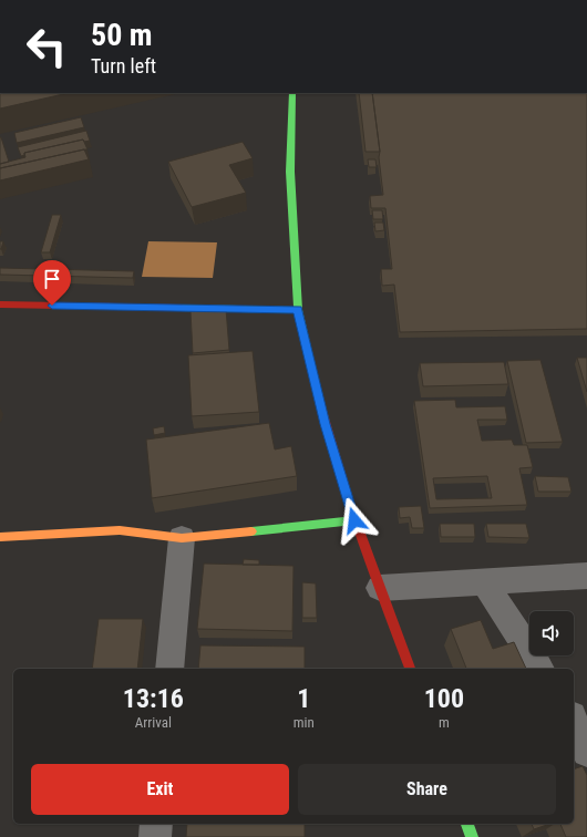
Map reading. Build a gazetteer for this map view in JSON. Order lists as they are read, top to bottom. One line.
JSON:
{"page":{"turn":["50 m","Turn left"],"eta":["13:16","Arrival","1","min","100","m"],"buttons":["Exit","Share"]}}
